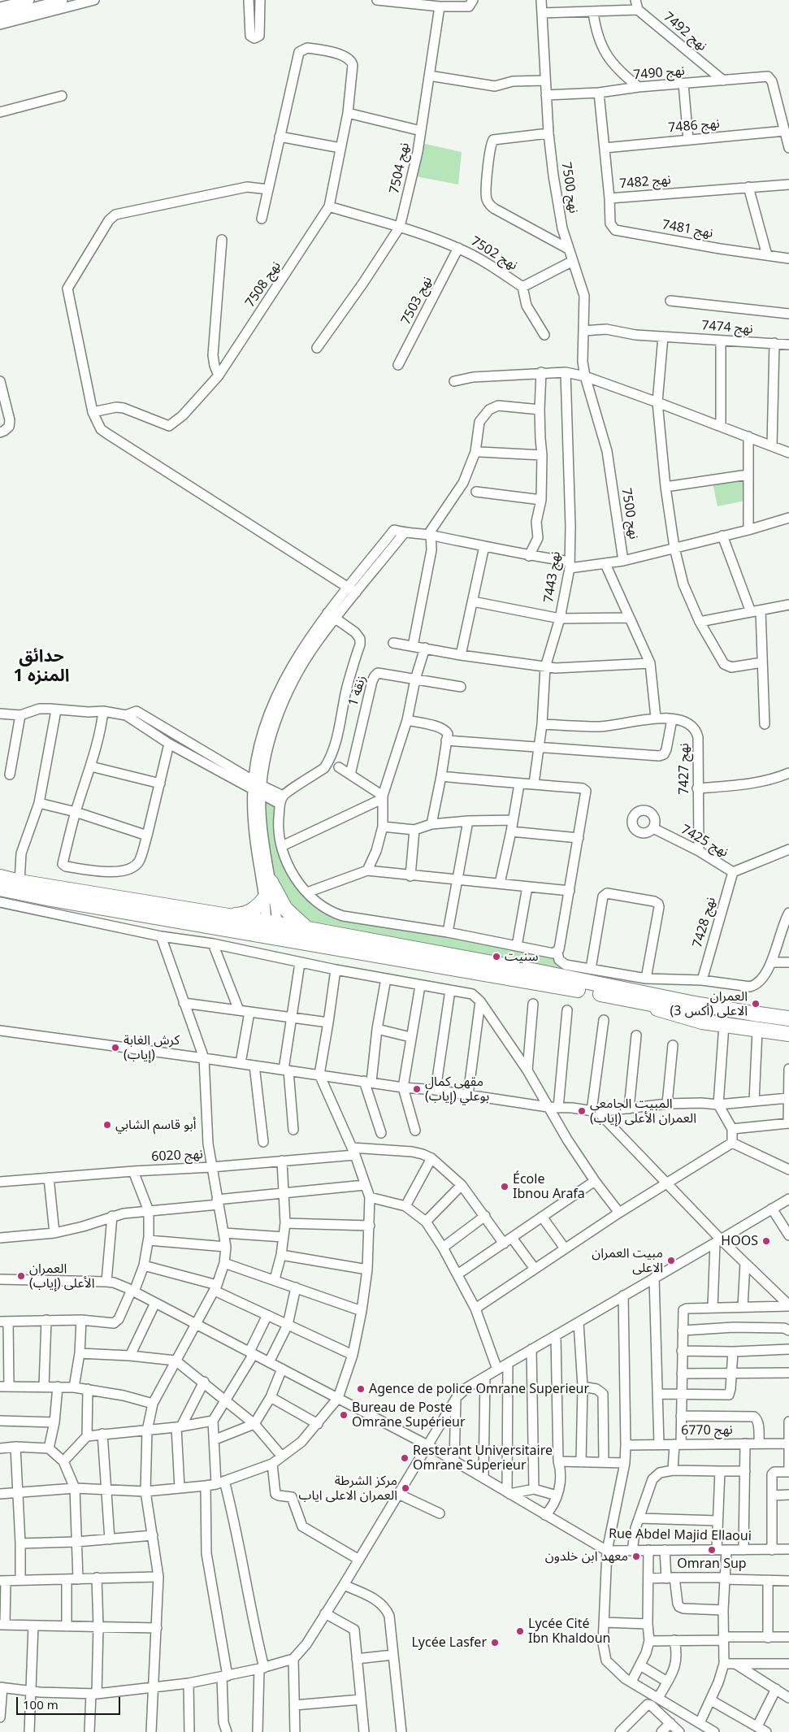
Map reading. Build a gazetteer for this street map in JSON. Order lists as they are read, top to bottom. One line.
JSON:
{"streets":{"street":["نهج 7492","نهج 7490","نهج 7486","نهج 7504","نهج 7482","نهج 7500","نهج 7481","نهج 7502","نهج 7508","نهج 7503","نهج 7474","نهج 7443","زنقة 1","نهج 7427","نهج 7425","نهج 7428","نهج 6020","نهج 6770","Rue Abdel Majid Ellaoui"]},"crossings":[["نهج 7492","نهج 7490"],["نهج 7490","نهج 7486"],["نهج 7490","نهج 7482"],["نهج 7490","نهج 7500"],["نهج 7486","نهج 7482"],["نهج 7504","نهج 7502"],["نهج 7482","نهج 7481"],["نهج 7500","نهج 7474"],["نهج 7502","نهج 7508"],["نهج 7502","نهج 7503"],["نهج 7443","نهج 7427"],["نهج 7427","نهج 7425"],["نهج 7425","نهج 7428"]],"districts":["حدائق المنزه 1"],"places":["سنيت","العمران الاعلى (أكس 3)","كرش الغابة (إياب)","مقهى كمال بوعلي (إياب)","المبيت الجامعي العمران الأعلى (إياب)","أبو قاسم الشابي","École Ibnou Arafa","HOOS","مبيت العمران الاعلى","العمران الأعلى (إياب)","Agence de police Omrane Superieur","Bureau de Poste Omrane Supérieur","Resterant Universitaire Omrane Superieur","مركز الشرطة العمران الاعلى اياب","Omran Sup","معهد ابن خلدون","Lycée Cité Ibn Khaldoun","Lycée Lasfer"],"scale_bar":"100 m"}
